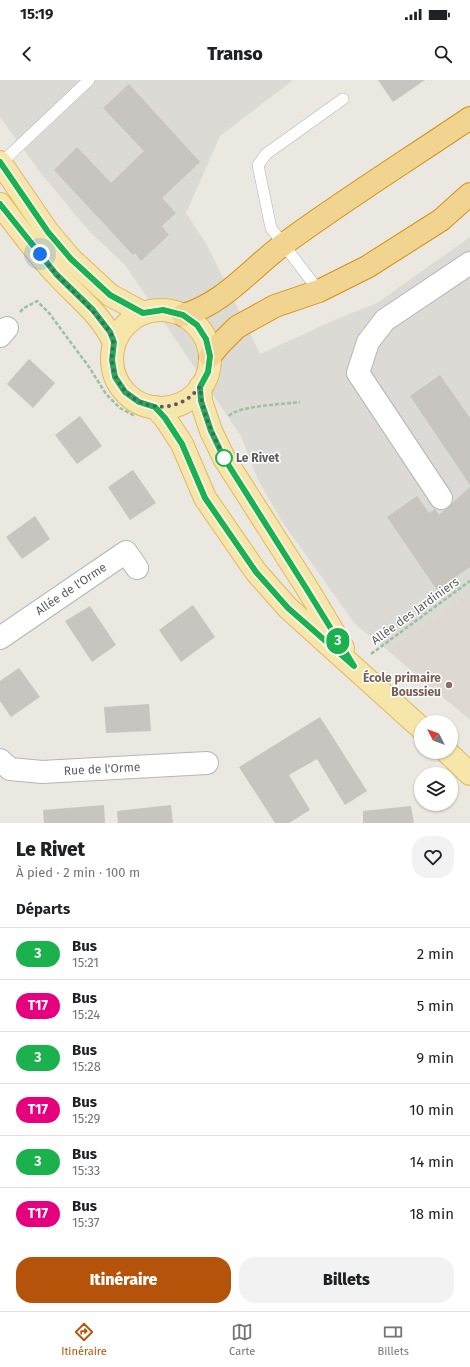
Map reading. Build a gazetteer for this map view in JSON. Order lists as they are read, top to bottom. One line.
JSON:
{"streets":{"street":["Allée de l'Orme","Rue de l'Orme"],"path":["Allée des Jardiniers"]},"places":["Le Rivet","École primaire Boussieu"],"lines":["bus line 3"],"north":"top left","page":{"status":"15:19","header":"Transo","on_map":"3","heading":[["Le Rivet","À pied · 2 min · 100 m"],"Départs"],"list":[{"mark":"3","name":"Bus","note":"15:21","value":"2 min"},{"mark":"T17","name":"Bus","note":"15:24","value":"5 min"},{"mark":"3","name":"Bus","note":"15:28","value":"9 min"},{"mark":"T17","name":"Bus","note":"15:29","value":"10 min"},{"mark":"3","name":"Bus","note":"15:33","value":"14 min"},{"mark":"T17","name":"Bus","note":"15:37","value":"18 min"}],"buttons":["Itinéraire","Billets"],"tabs":["Itinéraire","Carte","Billets"]}}
